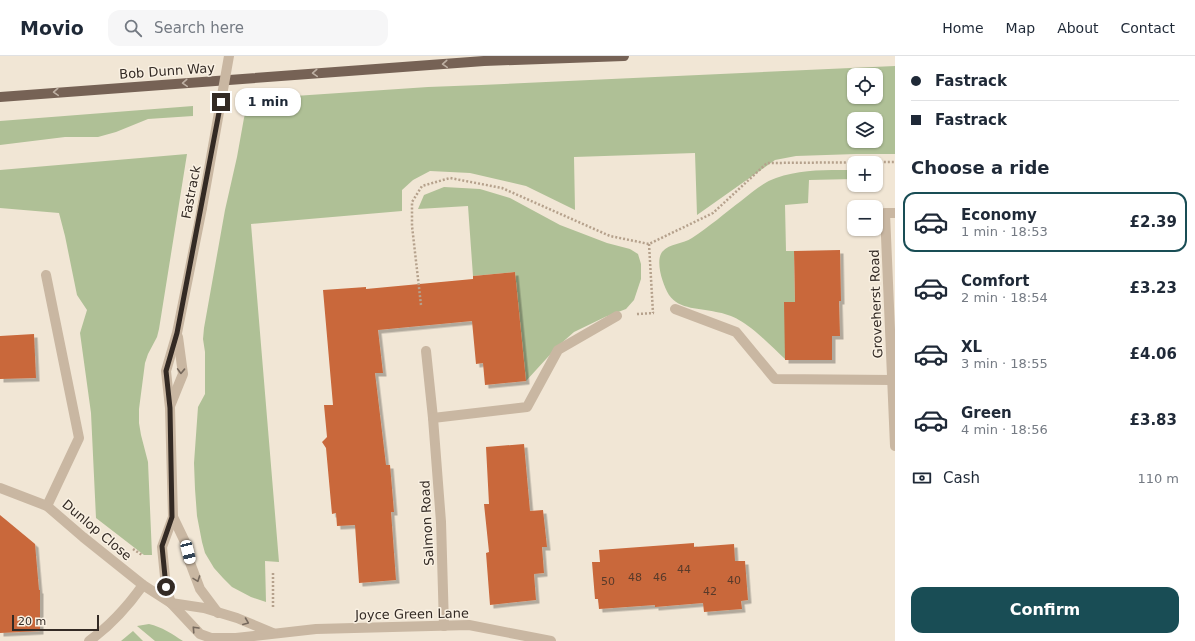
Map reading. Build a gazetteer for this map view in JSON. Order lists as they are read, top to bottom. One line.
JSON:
{"streets":{"main road":["Bob Dunn Way"],"street":["Fastrack","Groveherst Road","Salmon Road","Dunlop Close","Joyce Green Lane"]},"crossings":[["Salmon Road","Joyce Green Lane"],["Dunlop Close","Joyce Green Lane"]],"one_way":["Bob Dunn Way"],"house_numbers":["44","48","46","40","50","42"],"scale_bar":"20 m","page":{"header":"Movio","search":"Search here","nav":["Home","Map","About","Contact"],"banner":["Fastrack","Fastrack"],"map_buttons":["+","−"],"bubble":"1 min","heading":"Choose a ride","list":[{"name":"Economy","note":"1 min · 18:53","value":"£2.39"},{"name":"Comfort","note":"2 min · 18:54","value":"£3.23"},{"name":"XL","note":"3 min · 18:55","value":"£4.06"},{"name":"Green","note":"4 min · 18:56","value":"£3.83"}],"pay":["Cash","110 m"],"buttons":"Confirm","scale":"20 m"}}
